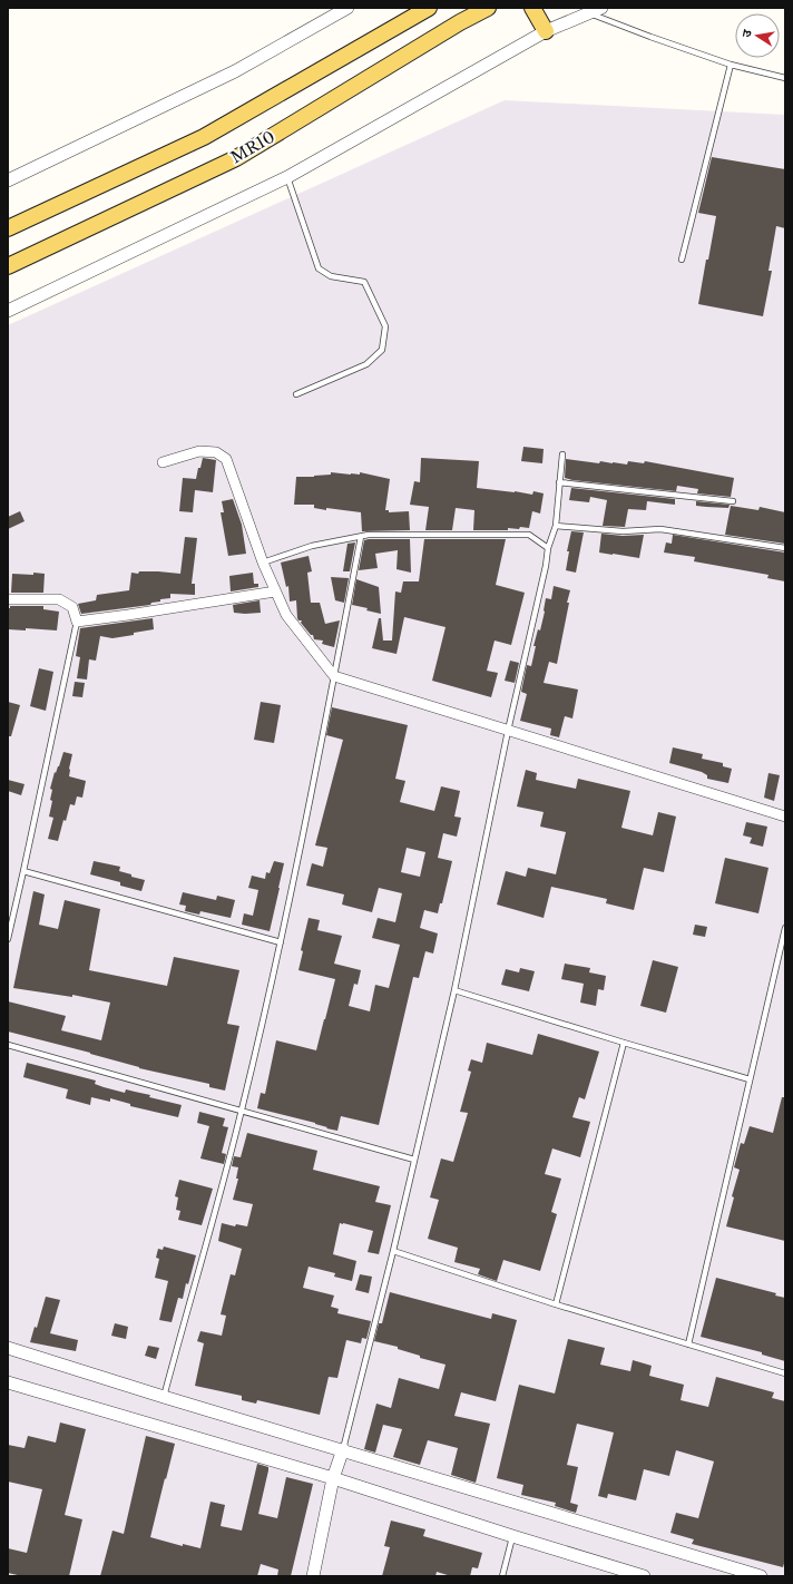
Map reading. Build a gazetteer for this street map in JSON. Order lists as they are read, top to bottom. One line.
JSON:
{"streets":{"main road":["MR10"]},"north":"left"}
